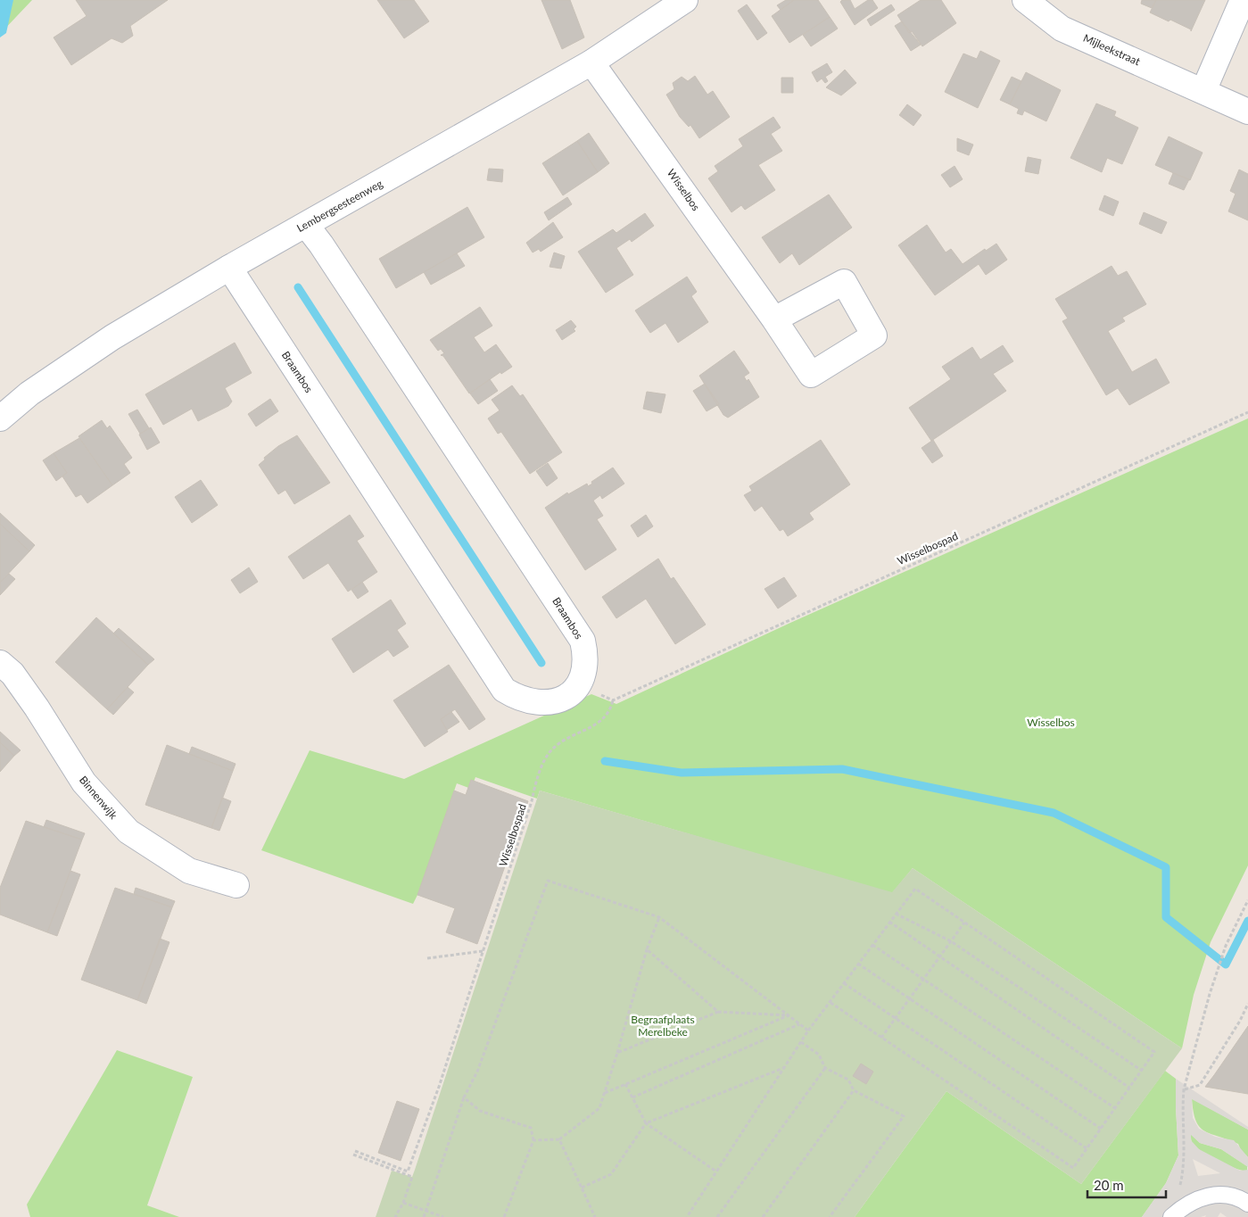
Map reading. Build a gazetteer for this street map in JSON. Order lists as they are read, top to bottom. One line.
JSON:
{"streets":{"street":["Mijleekstraat","Wisselbos","Lembergsesteenweg","Braambos","Binnenwijk"],"path":["Wisselbospad"]},"crossings":[["Wisselbos","Lembergsesteenweg"],["Lembergsesteenweg","Braambos"]],"parks":["Wisselbos","Begraafplaats Merelbeke"],"scale_bar":"20 m"}
